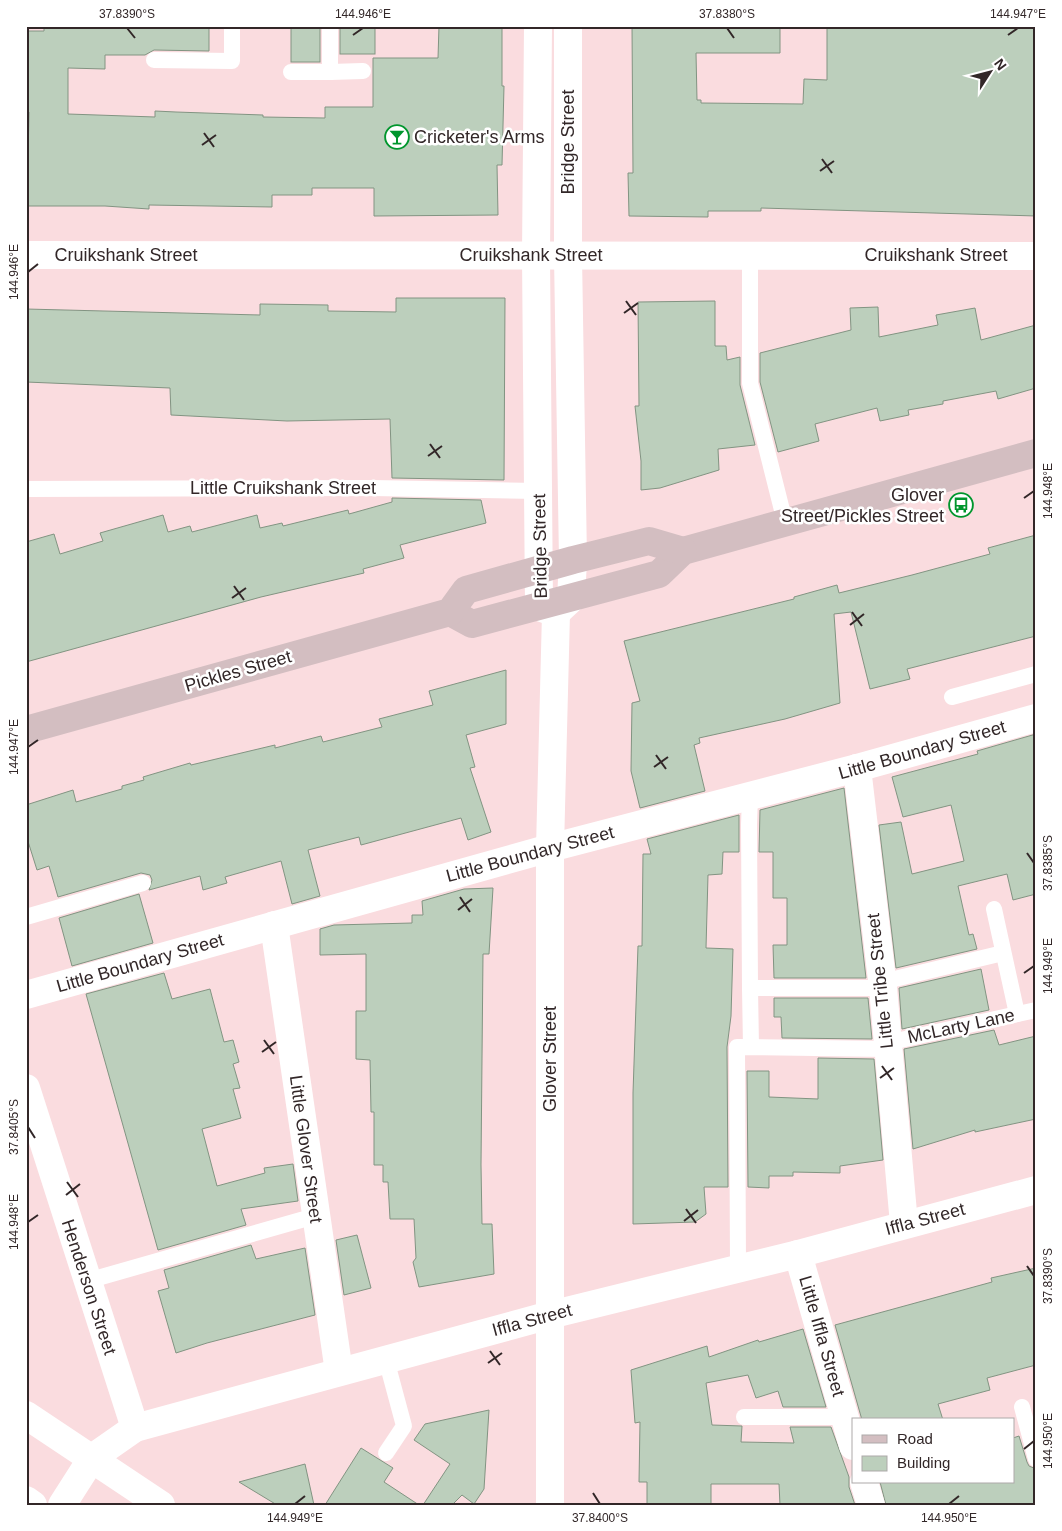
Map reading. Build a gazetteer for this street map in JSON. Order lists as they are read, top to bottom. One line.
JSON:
{"streets":{"street":["Bridge Street","Cruikshank Street","Pickles Street","Little Boundary Street","Little Tribe Street","Glover Street","Little Glover Street","Iffla Street","Henderson Street","Little Iffla Street"],"lane":["Little Cruikshank Street","McLarty Lane"]},"crossings":[["Bridge Street","Cruikshank Street"],["Bridge Street","Little Cruikshank Street"],["Bridge Street","Glover Street"],["Little Boundary Street","Little Tribe Street"],["Little Boundary Street","Glover Street"],["Little Boundary Street","Little Glover Street"],["Little Tribe Street","McLarty Lane"],["Little Tribe Street","Iffla Street"],["Glover Street","Iffla Street"],["Little Glover Street","Iffla Street"],["Iffla Street","Henderson Street"],["Iffla Street","Little Iffla Street"]],"places":{"bar":["Cricketer's Arms"],"bus stop":["Glover Street/Pickles Street"]},"legend":["Road","Building"],"north":"top right","coordinates":["37.8390°S","144.946°E","37.8380°S","144.947°E","144.948°E","37.8385°S","144.949°E","37.8405°S","144.950°E","37.8400°S"]}
